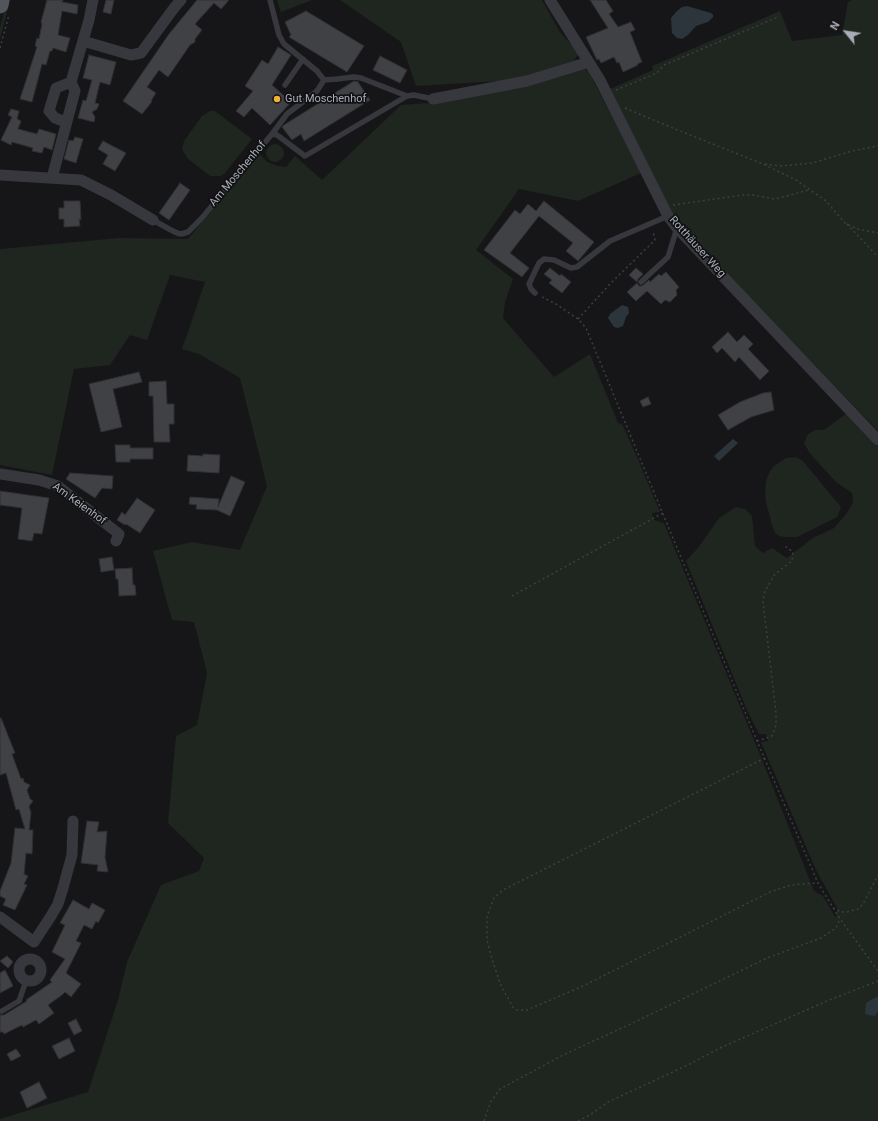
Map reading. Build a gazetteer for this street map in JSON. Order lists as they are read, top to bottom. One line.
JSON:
{"streets":{"street":["Am Moschenhof","Rotthäuser Weg","Am Keienhof"]},"places":["Gut Moschenhof"],"north":"top left"}
